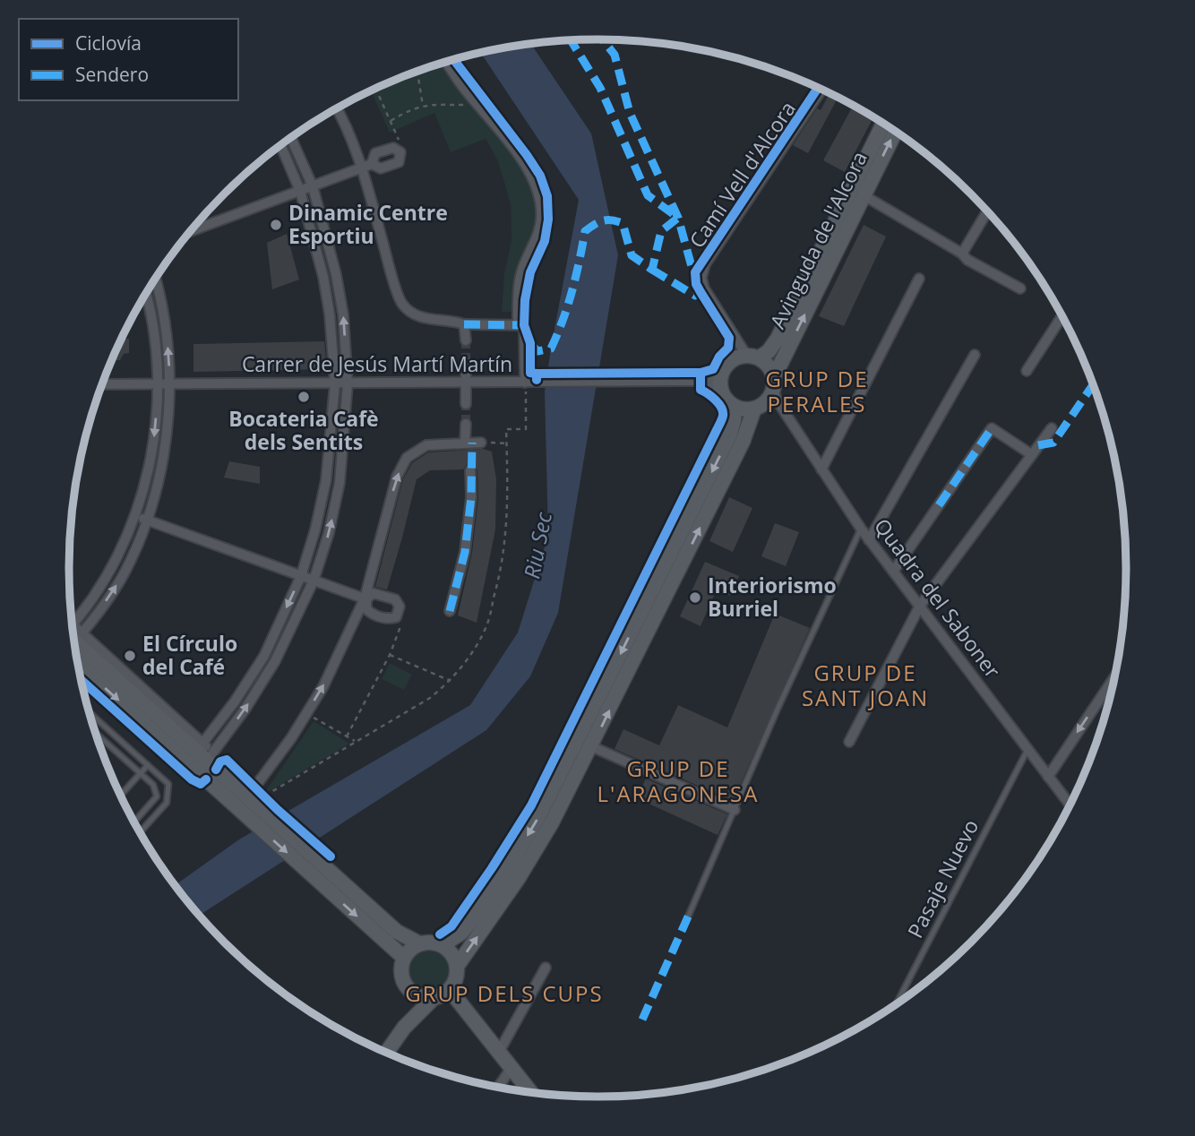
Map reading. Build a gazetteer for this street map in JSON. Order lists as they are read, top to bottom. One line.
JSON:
{"streets":{"main road":["Avinguda de l'Alcora"],"street":["Camí Vell d'Alcora","Carrer de Jesús Martí Martín","Quadra del Saboner"],"lane":["Pasaje Nuevo"]},"crossings":[["Camí Vell d'Alcora","Avinguda de l'Alcora"],["Camí Vell d'Alcora","Carrer de Jesús Martí Martín"],["Camí Vell d'Alcora","Quadra del Saboner"],["Avinguda de l'Alcora","Carrer de Jesús Martí Martín"],["Avinguda de l'Alcora","Quadra del Saboner"],["Carrer de Jesús Martí Martín","Quadra del Saboner"],["Quadra del Saboner","Pasaje Nuevo"]],"districts":["GRUP DE PERALES","GRUP DE SANT JOAN","GRUP DE L'ARAGONESA","GRUP DELS CUPS"],"water":["Riu Sec"],"places":["Dinamic Centre Esportiu","Bocateria Cafè dels Sentits","Interiorismo Burriel","El Círculo del Café"],"legend":["Ciclovía","Sendero"]}
